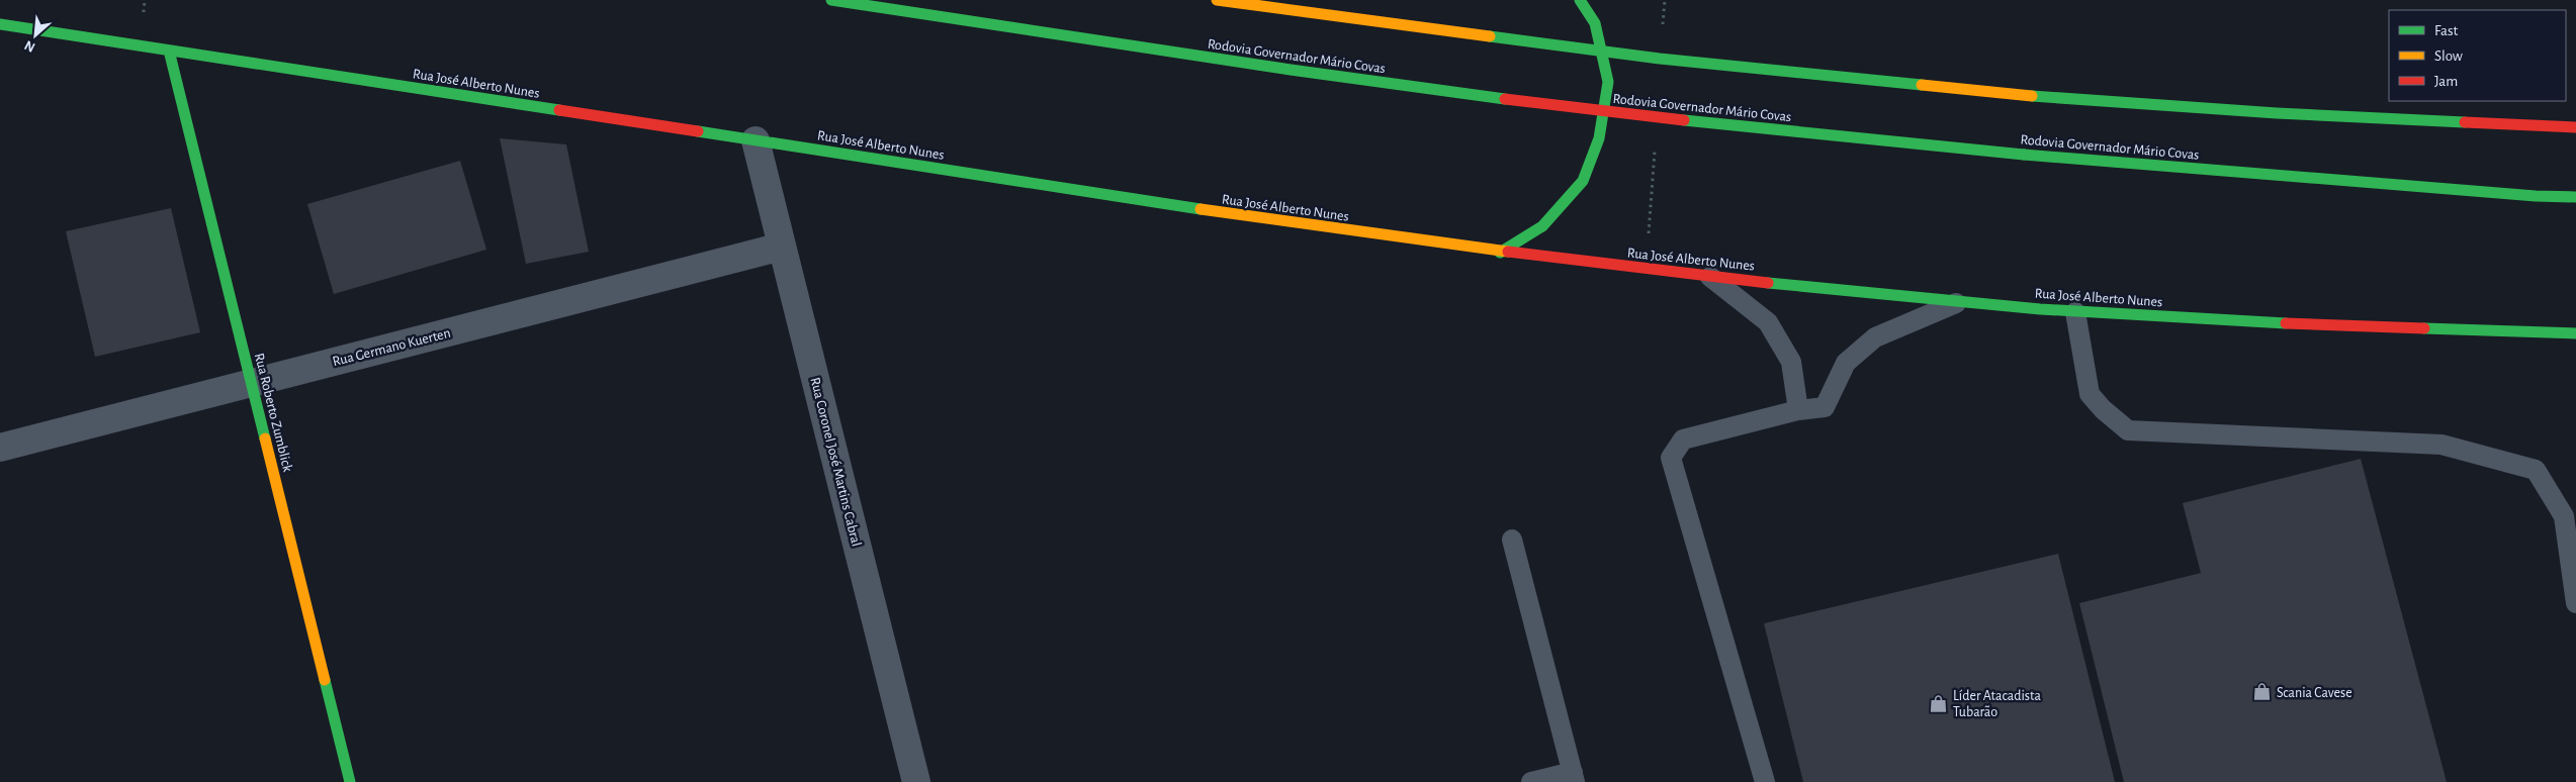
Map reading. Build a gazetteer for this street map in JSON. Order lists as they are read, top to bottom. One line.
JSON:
{"streets":{"main road":["Rodovia Governador Mário Covas","Rua José Alberto Nunes","Rua Roberto Zumblick"],"street":["Rua Germano Kuerten","Rua Coronel José Martins Cabral"]},"crossings":[["Rua José Alberto Nunes","Rua Roberto Zumblick"],["Rua José Alberto Nunes","Rua Coronel José Martins Cabral"],["Rua Germano Kuerten","Rua Roberto Zumblick"],["Rua Germano Kuerten","Rua Coronel José Martins Cabral"]],"places":{"shop":["Scania Cavese","Líder Atacadista Tubarão"]},"legend":["Fast","Slow","Jam"],"north":"bottom left"}
